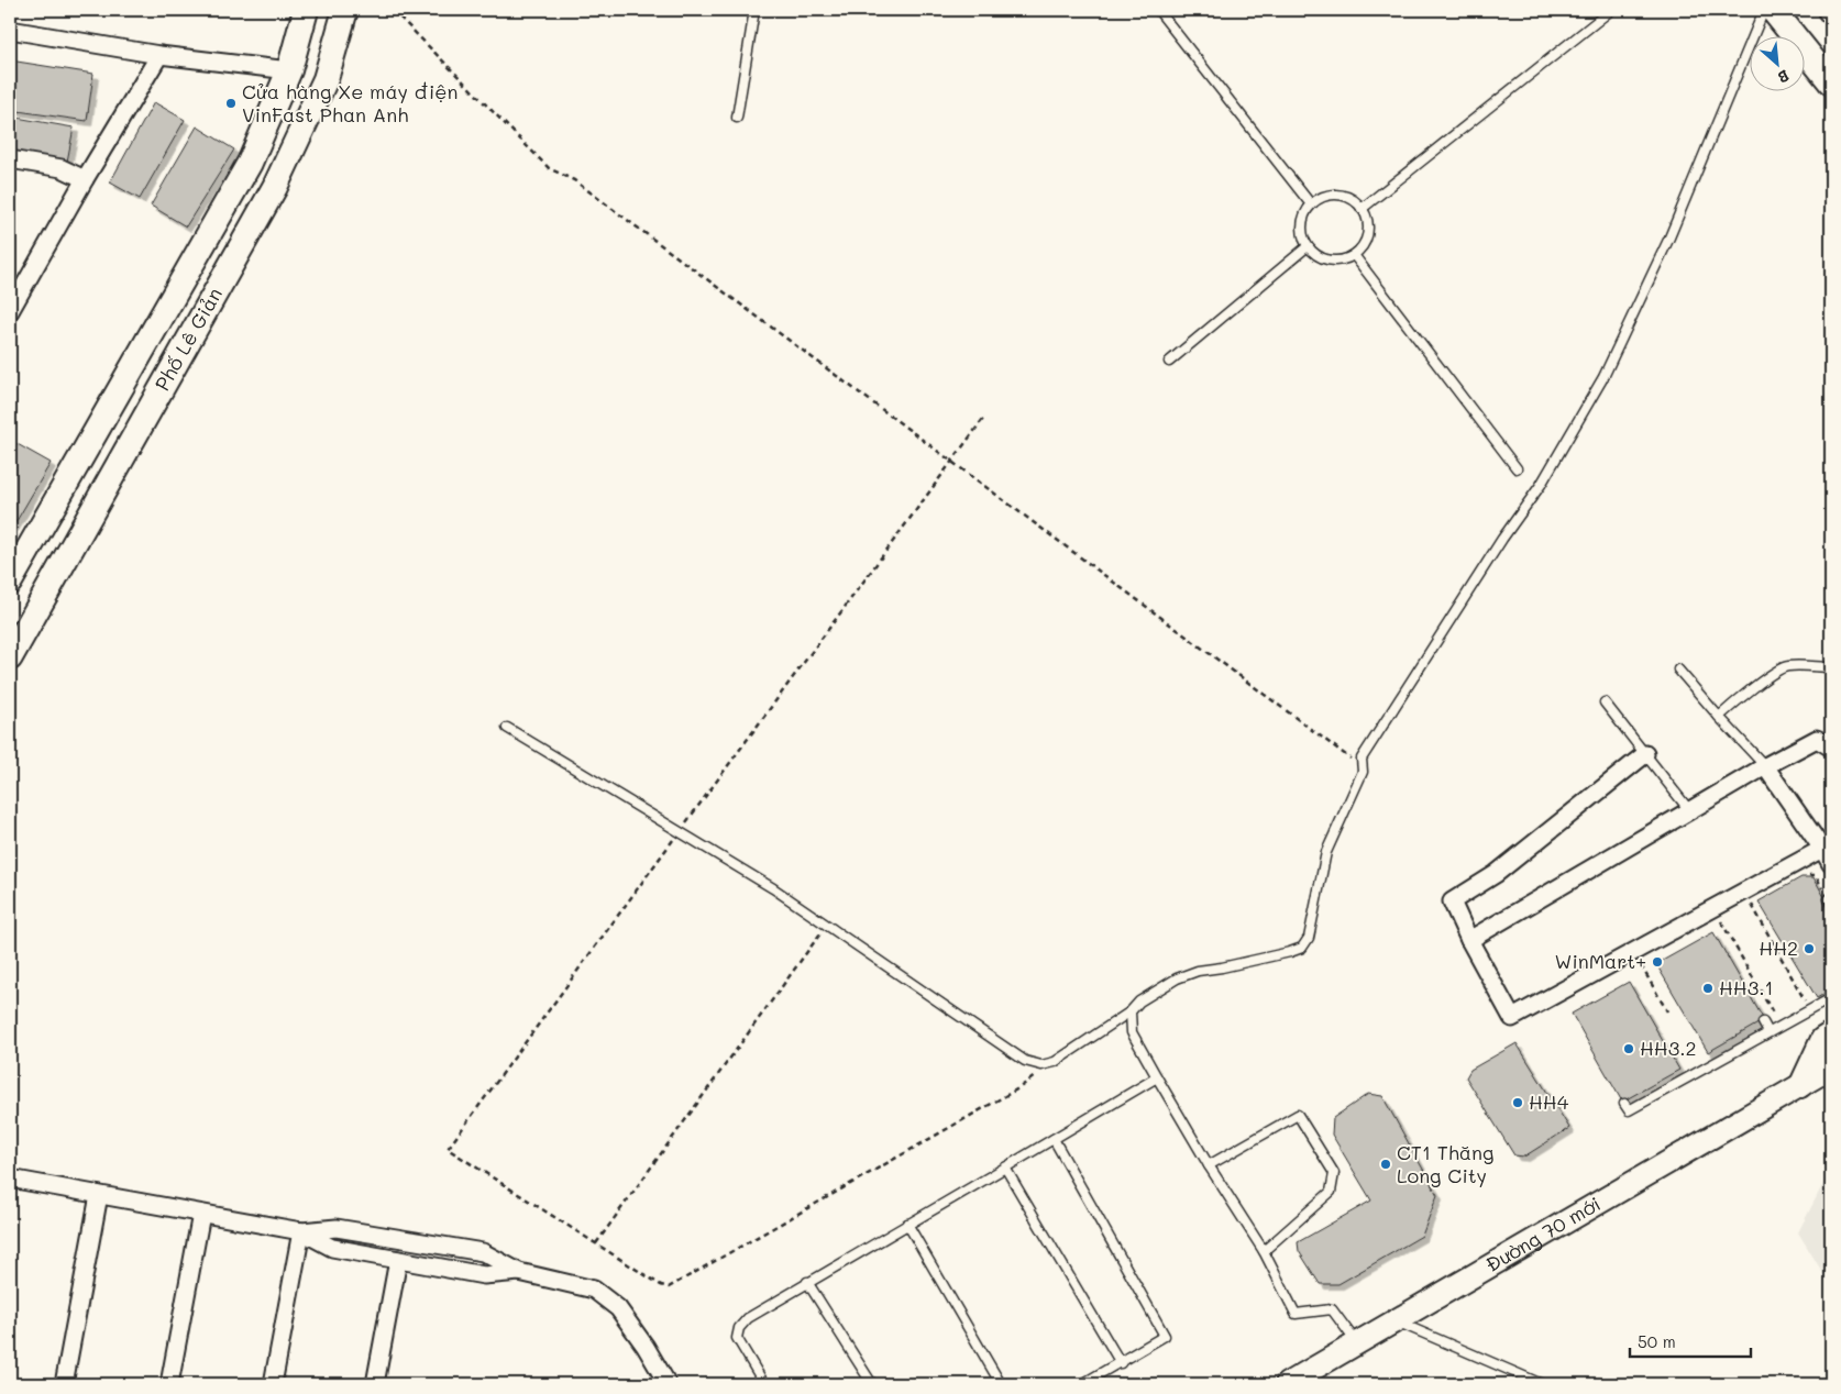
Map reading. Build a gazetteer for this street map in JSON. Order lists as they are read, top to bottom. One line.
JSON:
{"streets":{"main road":["Phố Lê Giản"],"street":["Đường 70 mới"]},"places":["Cửa hàng Xe máy điện VinFast Phan Anh","HH2","WinMart+","HH3.1","HH3.2","HH4","CT1 Thăng Long City"],"scale_bar":"50 m","north":"bottom right"}
